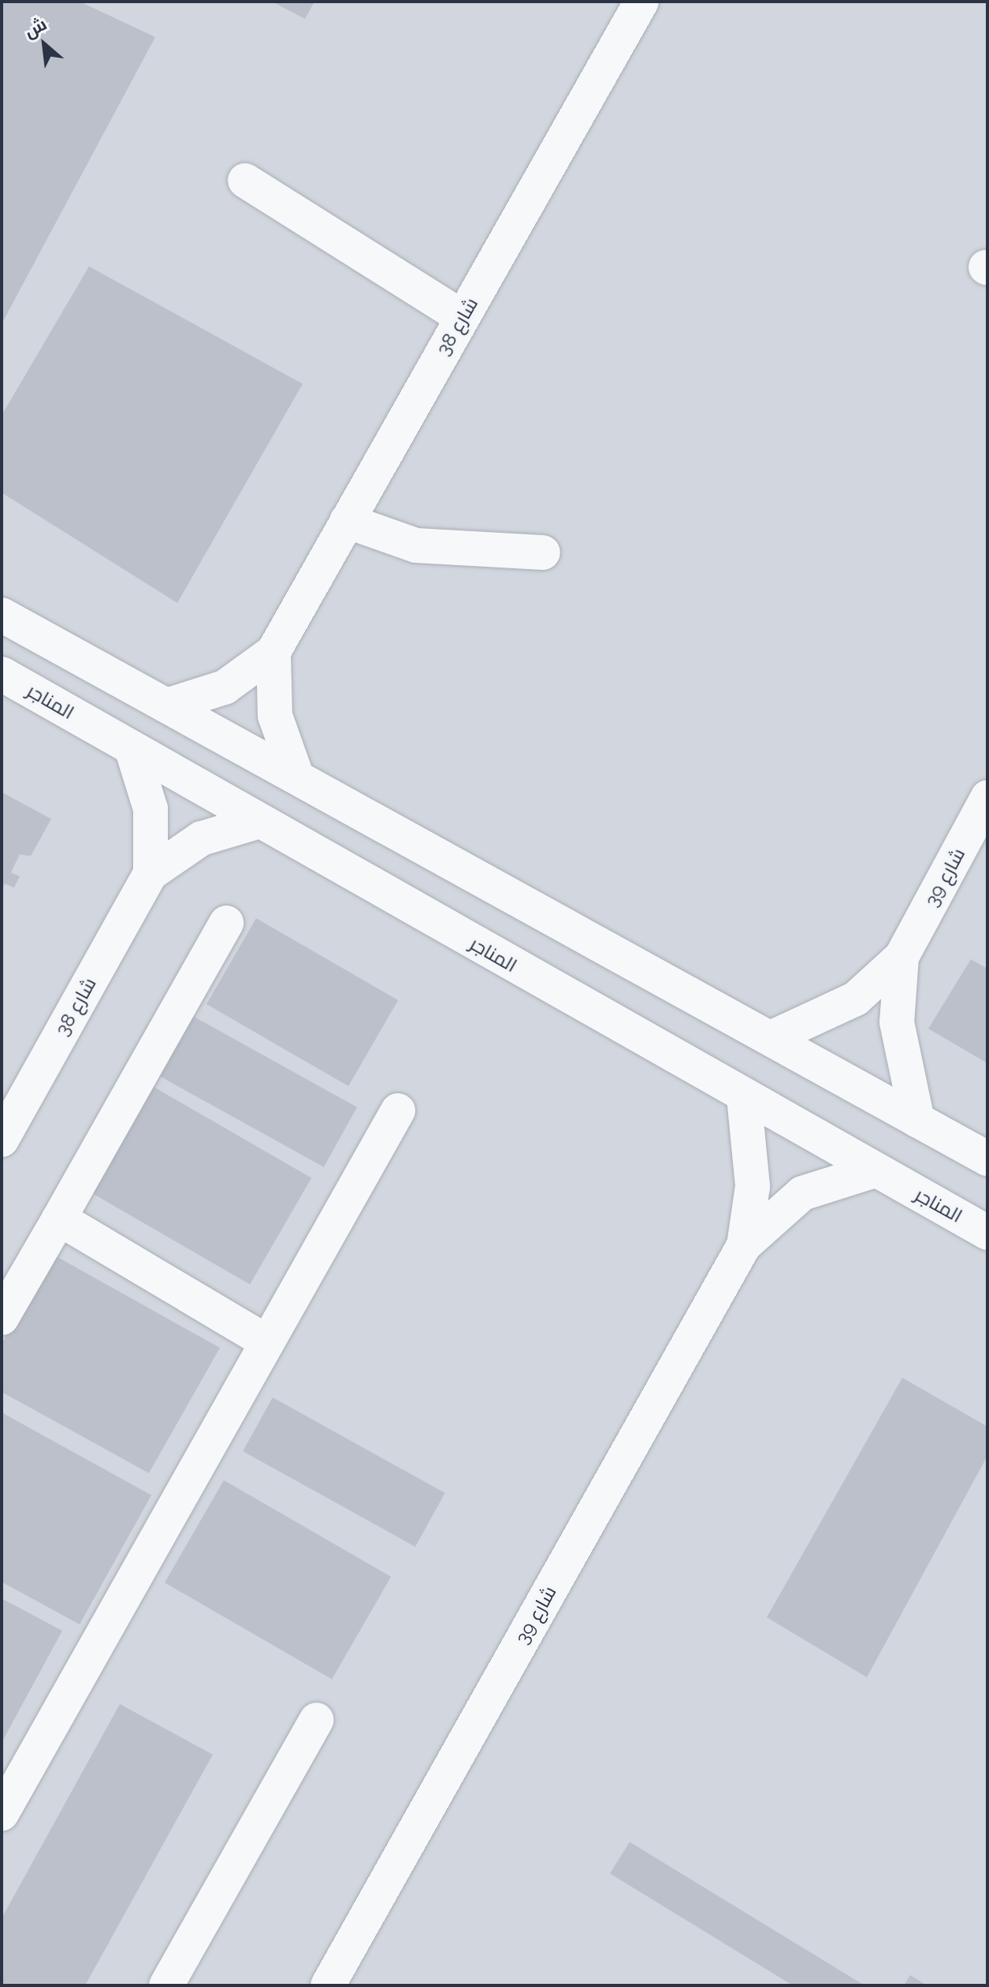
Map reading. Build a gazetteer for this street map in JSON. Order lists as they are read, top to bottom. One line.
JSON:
{"streets":{"street":["شارع 38","المناجر","شارع 39"]},"crossings":[["شارع 38","المناجر"],["المناجر","شارع 39"]],"north":"top left"}
